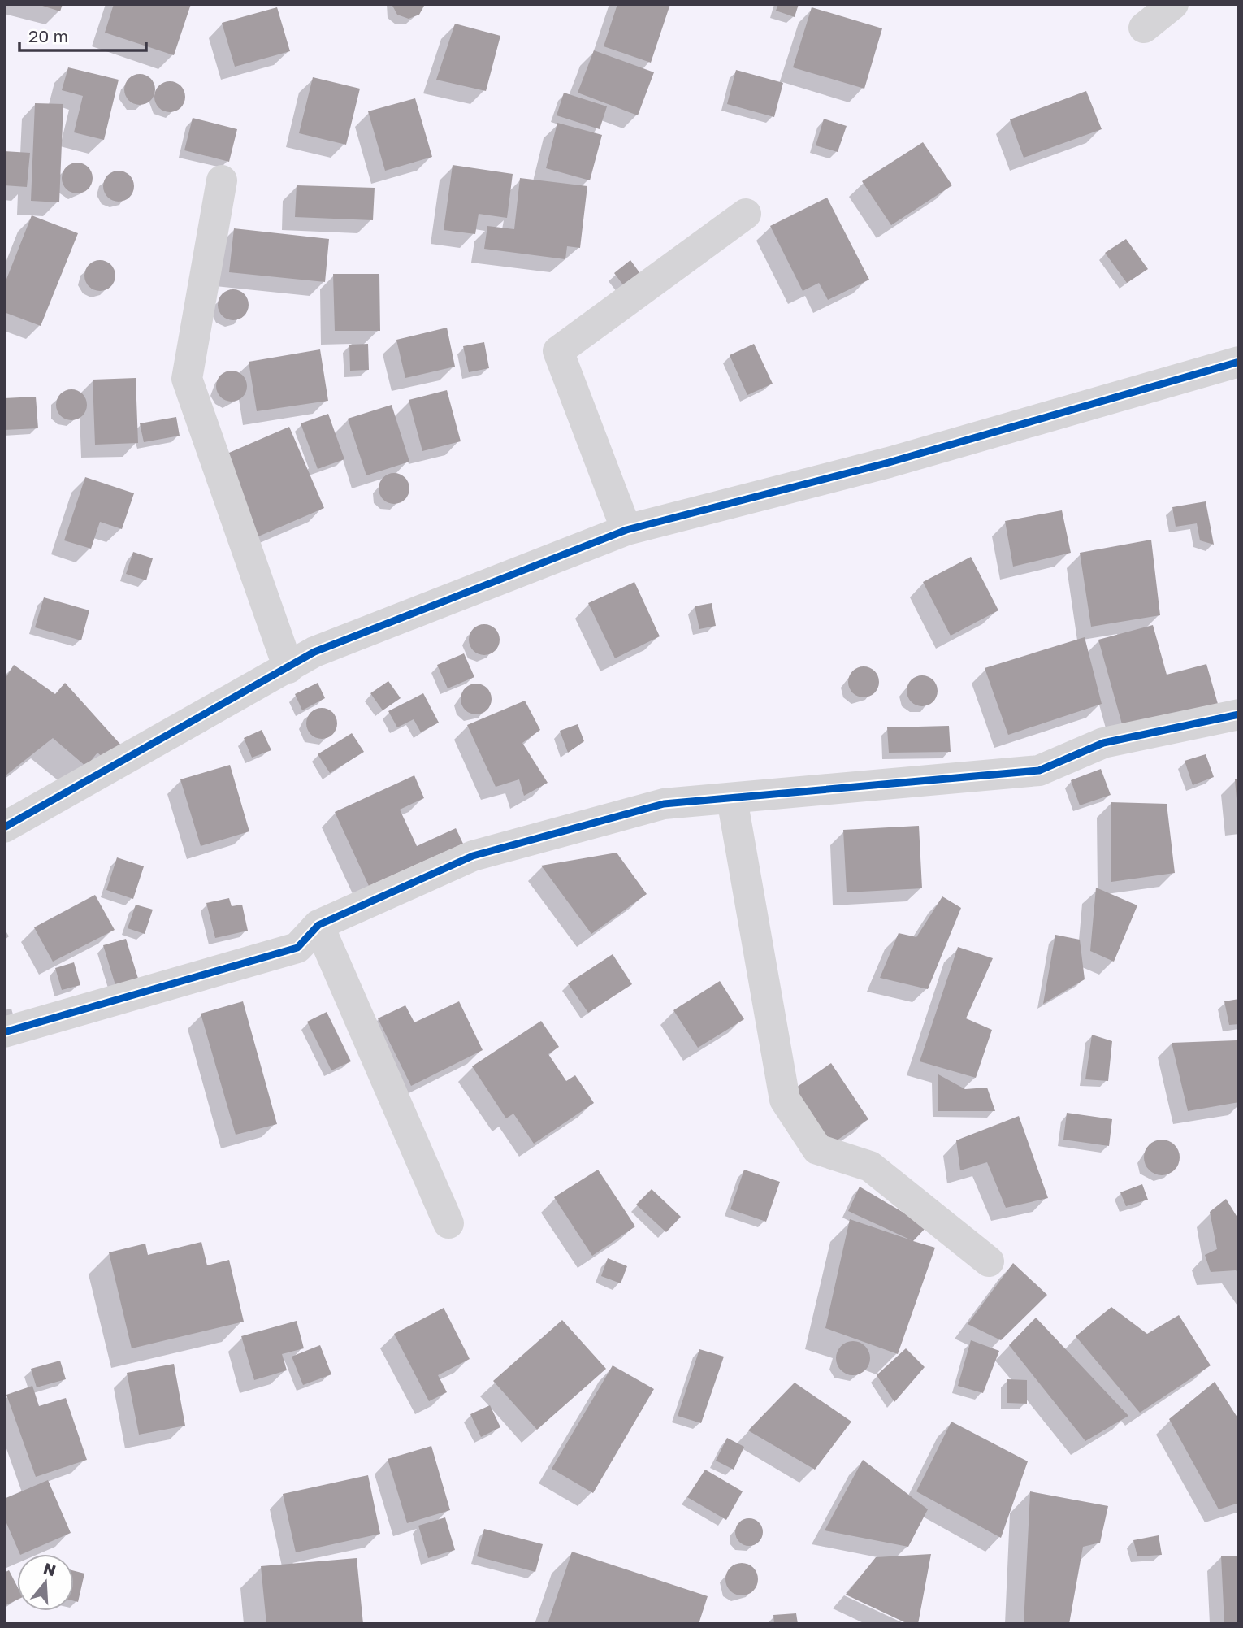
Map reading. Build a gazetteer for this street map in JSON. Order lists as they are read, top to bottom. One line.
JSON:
{"scale_bar":"20 m","north":"top"}
